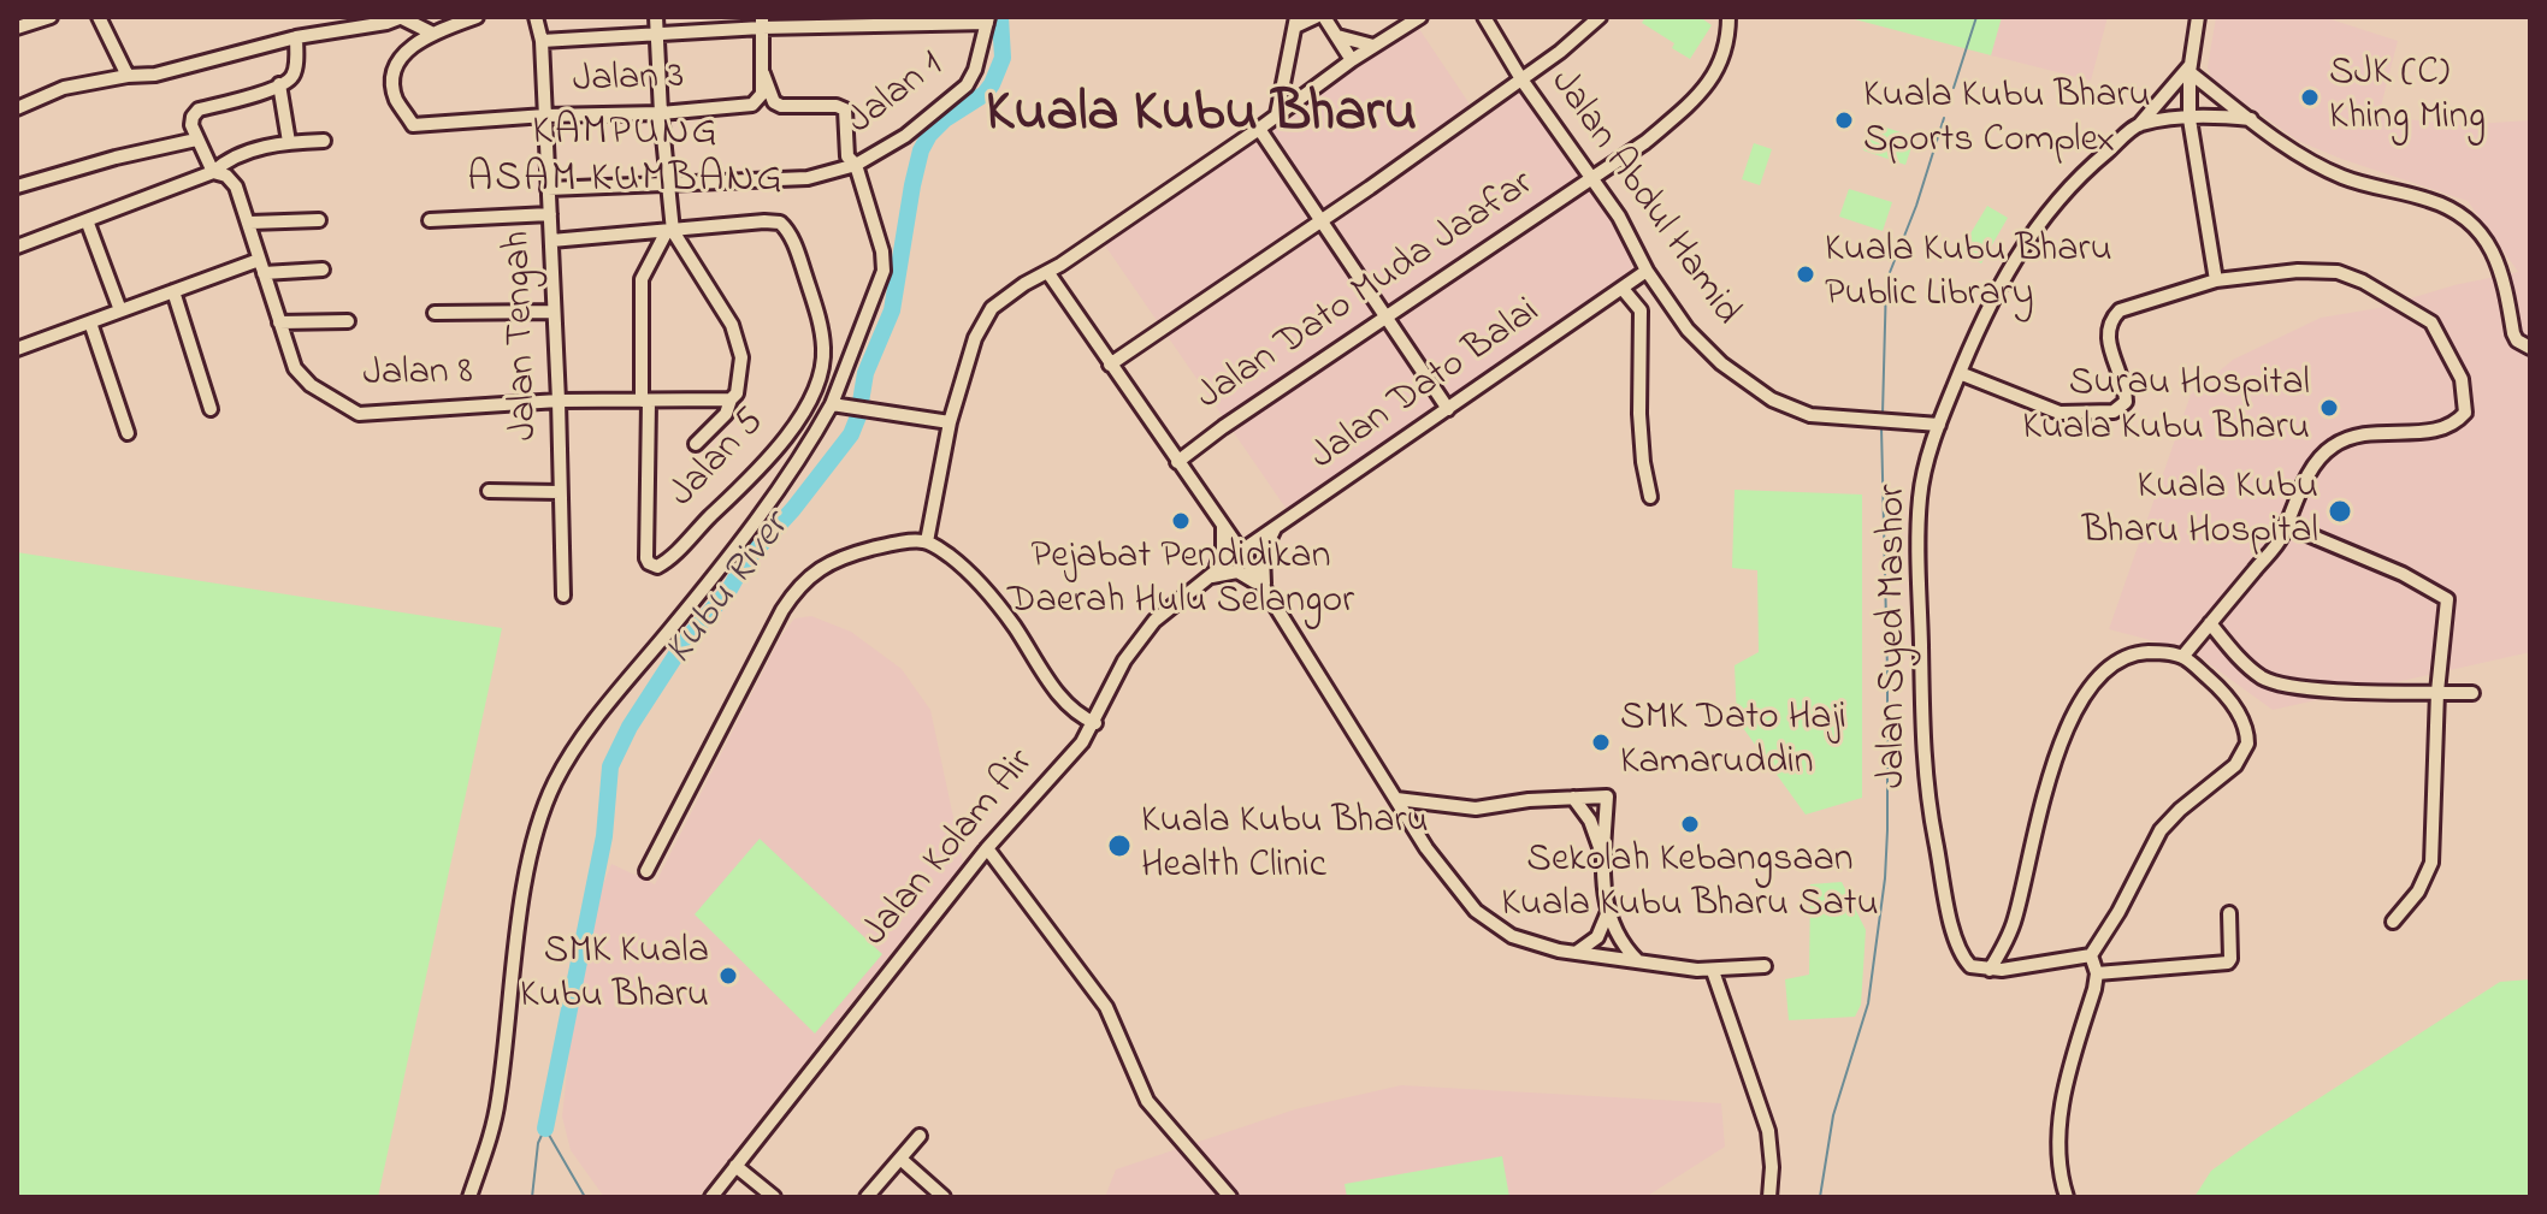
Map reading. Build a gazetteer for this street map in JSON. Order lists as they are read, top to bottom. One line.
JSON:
{"streets":{"street":["Jalan 3","Jalan 1","Jalan Abdul Hamid","Jalan Dato Muda Jaafar","Jalan Tengah","Jalan 8","Jalan Dato Balai","Jalan 5","Jalan Syed Mashor","Jalan Kolam Air"]},"crossings":[["Jalan 3","Jalan Tengah"],["Jalan 1","Jalan Tengah"],["Jalan Abdul Hamid","Jalan Dato Muda Jaafar"],["Jalan Abdul Hamid","Jalan Dato Balai"],["Jalan Abdul Hamid","Jalan Syed Mashor"],["Jalan Tengah","Jalan 8"],["Jalan Tengah","Jalan 5"],["Jalan 8","Jalan 5"],["Jalan Dato Balai","Jalan Kolam Air"]],"districts":["Kuala Kubu Bharu","KAMPUNG ASAM KUMBANG"],"water":["Kubu River"],"places":["SJK (C) Khing Ming","Kuala Kubu Bharu Sports Complex","Kuala Kubu Bharu Public Library","Surau Hospital Kuala Kubu Bharu","Kuala Kubu Bharu Hospital","Pejabat Pendidikan Daerah Hulu Selangor","SMK Dato Haji Kamaruddin","Sekolah Kebangsaan Kuala Kubu Bharu Satu","Kuala Kubu Bharu Health Clinic","SMK Kuala Kubu Bharu"]}
